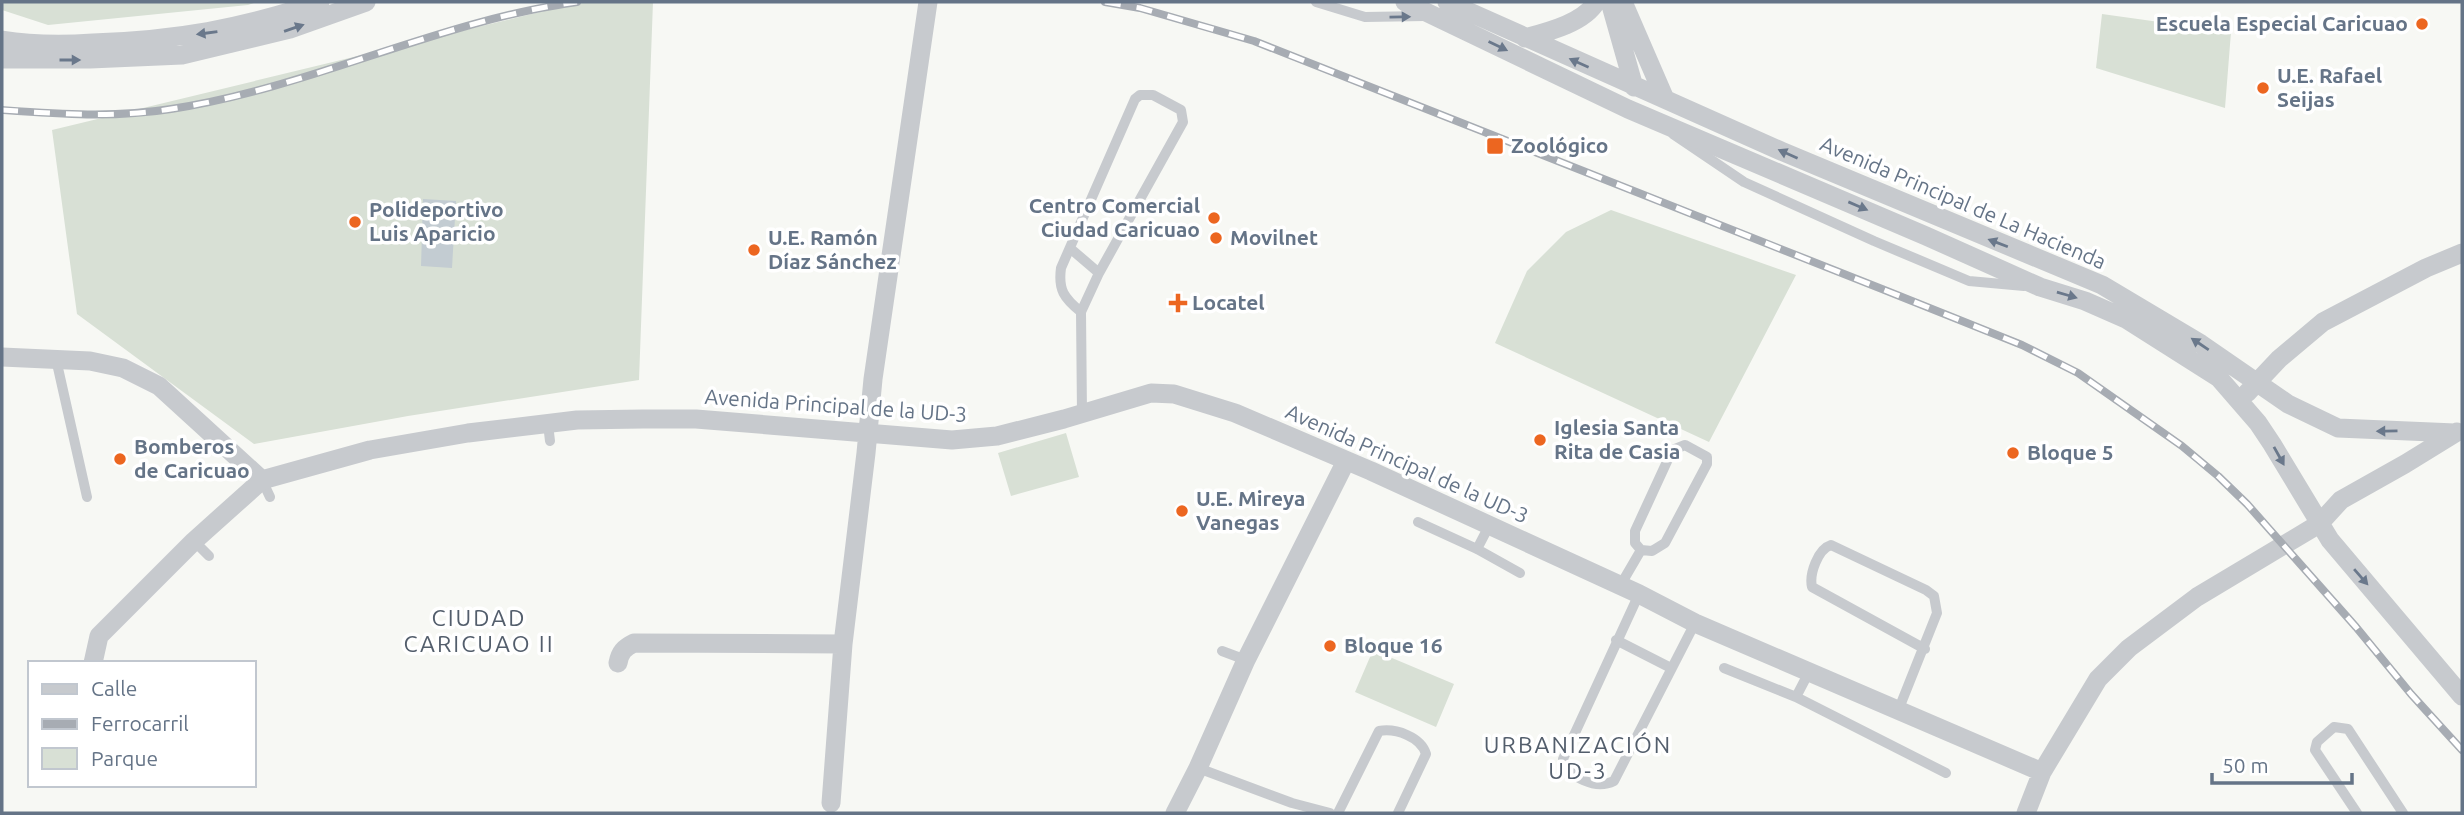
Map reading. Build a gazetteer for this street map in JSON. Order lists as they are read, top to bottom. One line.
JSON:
{"streets":{"street":["Avenida Principal de La Hacienda","Avenida Principal de la UD-3"]},"districts":["CIUDAD CARICUAO II","URBANIZACIÓN UD-3"],"places":{"other":["Escuela Especial Caricuao","U.E. Rafael Seijas","Centro Comercial Ciudad Caricuao","Polideportivo Luis Aparicio","Movilnet","U.E. Ramón Díaz Sánchez","Iglesia Santa Rita de Casia","Bloque 5","Bomberos de Caricuao","U.E. Mireya Vanegas","Bloque 16"],"transit":["Zoológico"],"health":["Locatel"]},"legend":["Calle","Ferrocarril","Parque"],"scale_bar":"50 m"}
